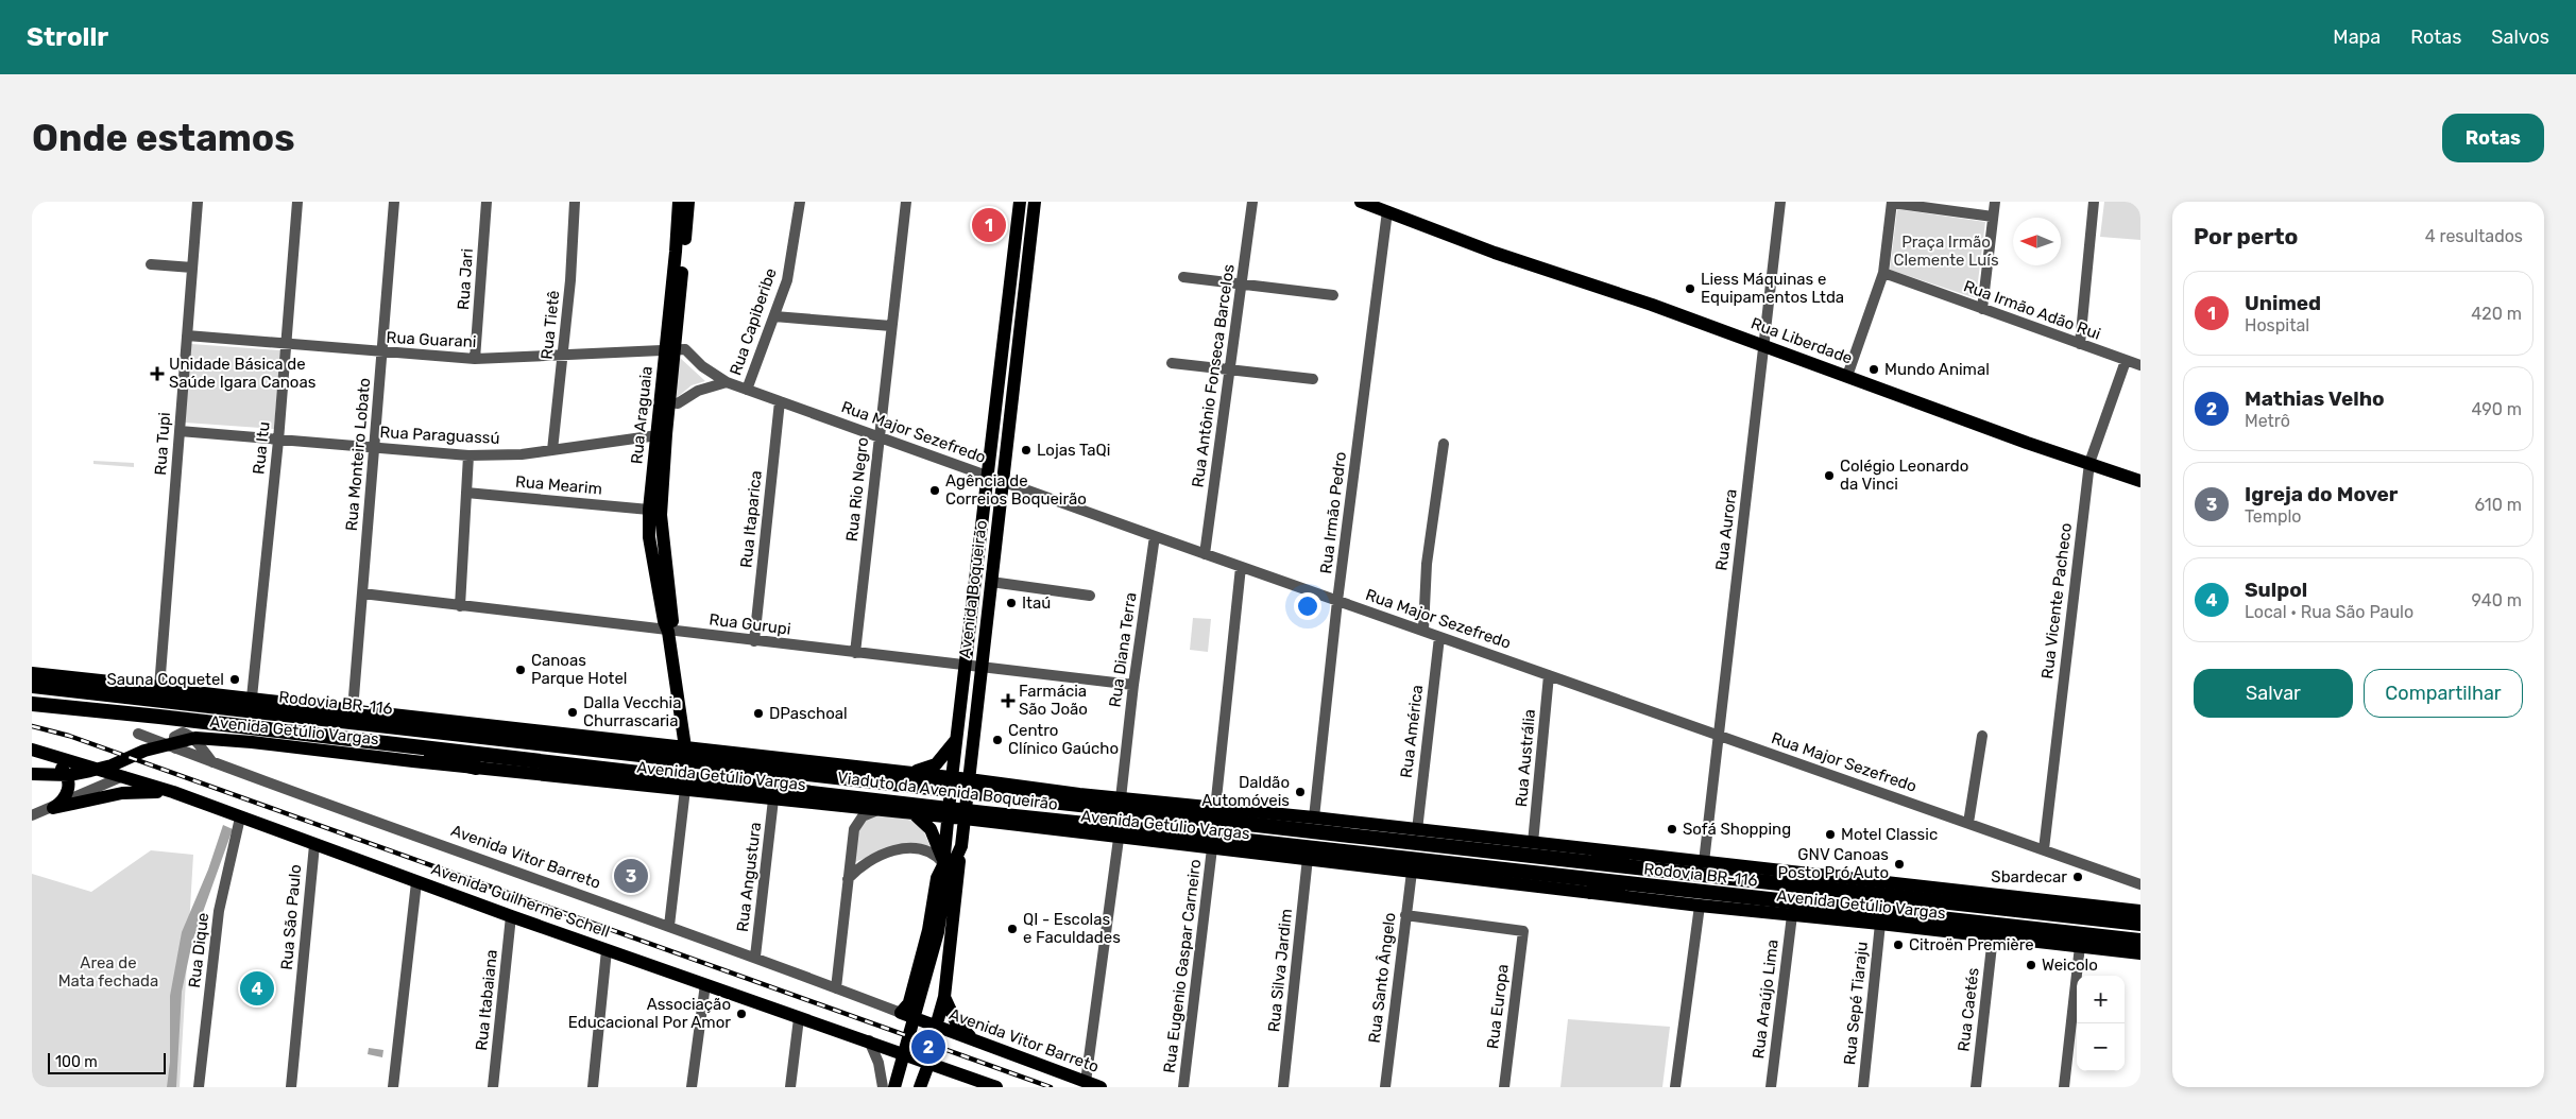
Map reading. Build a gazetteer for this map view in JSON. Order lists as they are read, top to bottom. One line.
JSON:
{"streets":{"highway":["Rodovia BR-116","Avenida Getúlio Vargas","Viaduto da Avenida Boqueirão"],"main road":["Rua Liberdade","Rua Araguaia","Avenida Boqueirão","Avenida Vitor Barreto","Avenida Guilherme Schell"],"street":["Rua Jari","Rua Irmão Adão Rui","Rua Capiberibe","Rua Tietê","Rua Guarani","Rua Antônio Fonseca Barcelos","Rua Major Sezefredo","Rua Paraguassú","Rua Tupi","Rua Itu","Rua Monteiro Lobato","Rua Mearim","Rua Rio Negro","Rua Irmão Pedro","Rua Itaparica","Rua Aurora","Rua Vicente Pacheco","Rua Gurupi","Rua Diana Terra","Rua América","Rua Austrália","Rua Angustura","Rua São Paulo","Rua Dique","Rua Eugenio Gaspar Carneiro","Rua Silva Jardim","Rua Santo Ângelo","Rua Araújo Lima","Rua Itabaiana","Rua Sepé Tiaraju","Rua Europa","Rua Caetés"]},"crossings":[["Rua Jari","Rua Guarani"],["Rua Irmão Adão Rui","Rua Vicente Pacheco"],["Rua Capiberibe","Rua Major Sezefredo"],["Rua Tietê","Rua Guarani"],["Rua Tietê","Rua Paraguassú"],["Rua Guarani","Rua Araguaia"],["Rua Guarani","Rua Major Sezefredo"],["Rua Guarani","Rua Tupi"],["Rua Guarani","Rua Itu"],["Rua Guarani","Rua Monteiro Lobato"],["Rua Liberdade","Rua Irmão Pedro"],["Rua Liberdade","Rua Aurora"],["Rua Liberdade","Rua Vicente Pacheco"],["Rua Antônio Fonseca Barcelos","Rua Major Sezefredo"],["Rua Araguaia","Rua Major Sezefredo"],["Rua Araguaia","Rua Paraguassú"],["Rua Araguaia","Rua Mearim"],["Rua Araguaia","Rua Gurupi"],["Rua Araguaia","Avenida Getúlio Vargas"],["Rua Major Sezefredo","Rua Rio Negro"],["Rua Major Sezefredo","Rua Irmão Pedro"],["Rua Major Sezefredo","Rua Itaparica"],["Rua Major Sezefredo","Rua Aurora"],["Rua Major Sezefredo","Avenida Boqueirão"],["Rua Major Sezefredo","Rua Vicente Pacheco"],["Rua Major Sezefredo","Rua Diana Terra"],["Rua Major Sezefredo","Rua América"],["Rua Major Sezefredo","Rua Austrália"],["Rua Paraguassú","Rua Tupi"],["Rua Paraguassú","Rua Itu"],["Rua Paraguassú","Rua Monteiro Lobato"],["Rua Tupi","Avenida Getúlio Vargas"],["Rua Itu","Avenida Getúlio Vargas"],["Rua Monteiro Lobato","Rua Gurupi"],["Rua Monteiro Lobato","Rodovia BR-116"],["Rua Monteiro Lobato","Avenida Getúlio Vargas"],["Rua Rio Negro","Rua Gurupi"],["Rua Irmão Pedro","Avenida Getúlio Vargas"],["Rua Itaparica","Rua Gurupi"],["Rua Aurora","Avenida Getúlio Vargas"],["Avenida Boqueirão","Rua Gurupi"],["Avenida Boqueirão","Avenida Getúlio Vargas"],["Rua Gurupi","Rua Diana Terra"],["Rua Diana Terra","Avenida Getúlio Vargas"],["Rodovia BR-116","Avenida Getúlio Vargas"],["Rodovia BR-116","Viaduto da Avenida Boqueirão"],["Avenida Getúlio Vargas","Rua América"],["Avenida Getúlio Vargas","Rua Austrália"],["Avenida Getúlio Vargas","Rua Angustura"],["Avenida Getúlio Vargas","Rua Eugenio Gaspar Carneiro"],["Avenida Getúlio Vargas","Rua Silva Jardim"],["Avenida Getúlio Vargas","Rua Santo Ângelo"],["Avenida Getúlio Vargas","Rua Araújo Lima"],["Avenida Getúlio Vargas","Rua Sepé Tiaraju"],["Avenida Getúlio Vargas","Rua Caetés"],["Avenida Vitor Barreto","Rua Angustura"],["Avenida Guilherme Schell","Rua São Paulo"],["Avenida Guilherme Schell","Rua Dique"],["Avenida Guilherme Schell","Rua Itabaiana"],["Rua Santo Ângelo","Rua Europa"]],"parks":["Praça Irmão Clemente Luís","Area de Mata fechada"],"places":{"other":["Liess Máquinas e Equipamentos Ltda","Mundo Animal","Lojas TaQi","Colégio Leonardo da Vinci","Agência de Correios Boqueirão","Itaú","Canoas Parque Hotel","Sauna Coquetel","Dalla Vecchia Churrascaria","DPaschoal","Centro Clínico Gaúcho","Daldão Automóveis","Sofá Shopping","Motel Classic","GNV Canoas Posto Pró Auto","Sbardecar","QI - Escolas e Faculdades","Citroën Première","Weicolo","Associação Educacional Por Amor"],"health":["Unidade Básica de Saúde Igara Canoas","Farmácia São João"]},"scale_bar":"100 m","north":"left","page":{"header":"Strollr","nav":["Mapa","Rotas","Salvos"],"buttons":["Rotas",["Salvar","Compartilhar"]],"title":"Onde estamos","heading":["Por perto","4 resultados"],"pins":["1","3","4","2"],"list":[{"mark":"1","name":"Unimed","note":"Hospital","value":"420 m"},{"mark":"2","name":"Mathias Velho","note":"Metrô","value":"490 m"},{"mark":"3","name":"Igreja do Mover","note":"Templo","value":"610 m"},{"mark":"4","name":"Sulpol","note":"Local · Rua São Paulo","value":"940 m"}],"map_buttons":["+","−"],"scale":"100 m"}}
